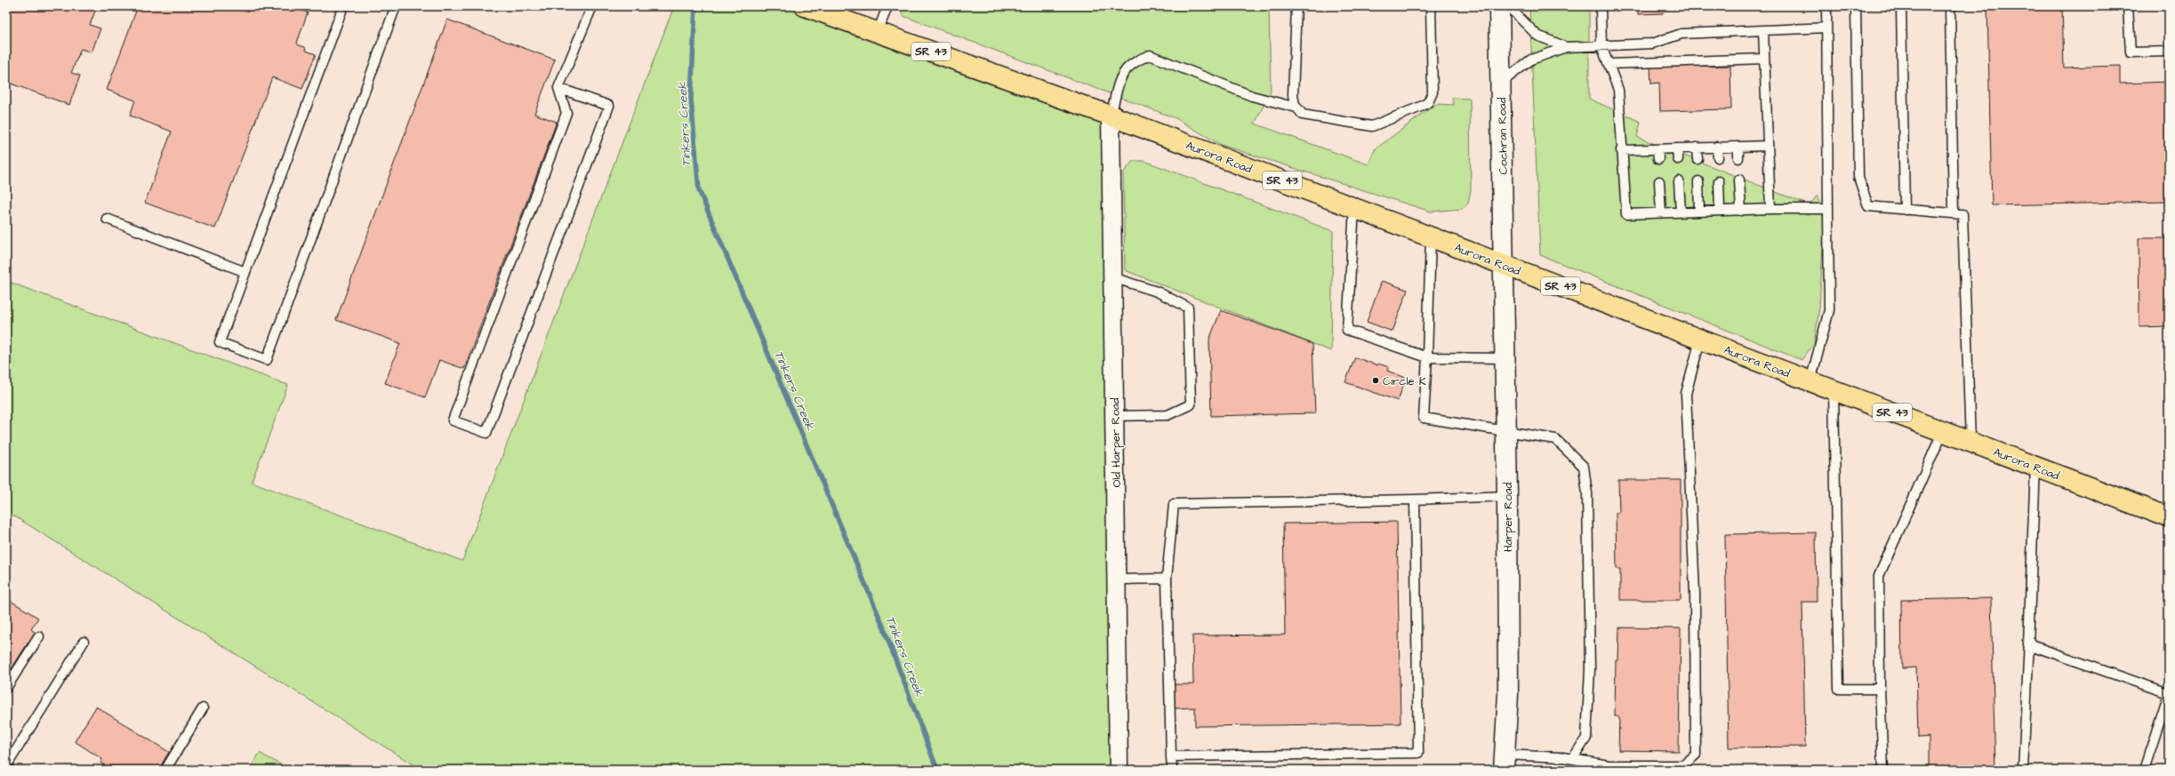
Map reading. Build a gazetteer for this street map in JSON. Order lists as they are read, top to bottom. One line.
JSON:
{"streets":{"main road":["SR 43","Aurora Road"],"street":["Cochran Road","Old Harper Road","Harper Road"]},"crossings":[["Cochran Road","Aurora Road"],["Cochran Road","Harper Road"],["Aurora Road","Old Harper Road"],["Aurora Road","Harper Road"]],"water":["Tinkers Creek"],"places":["Circle K"]}
